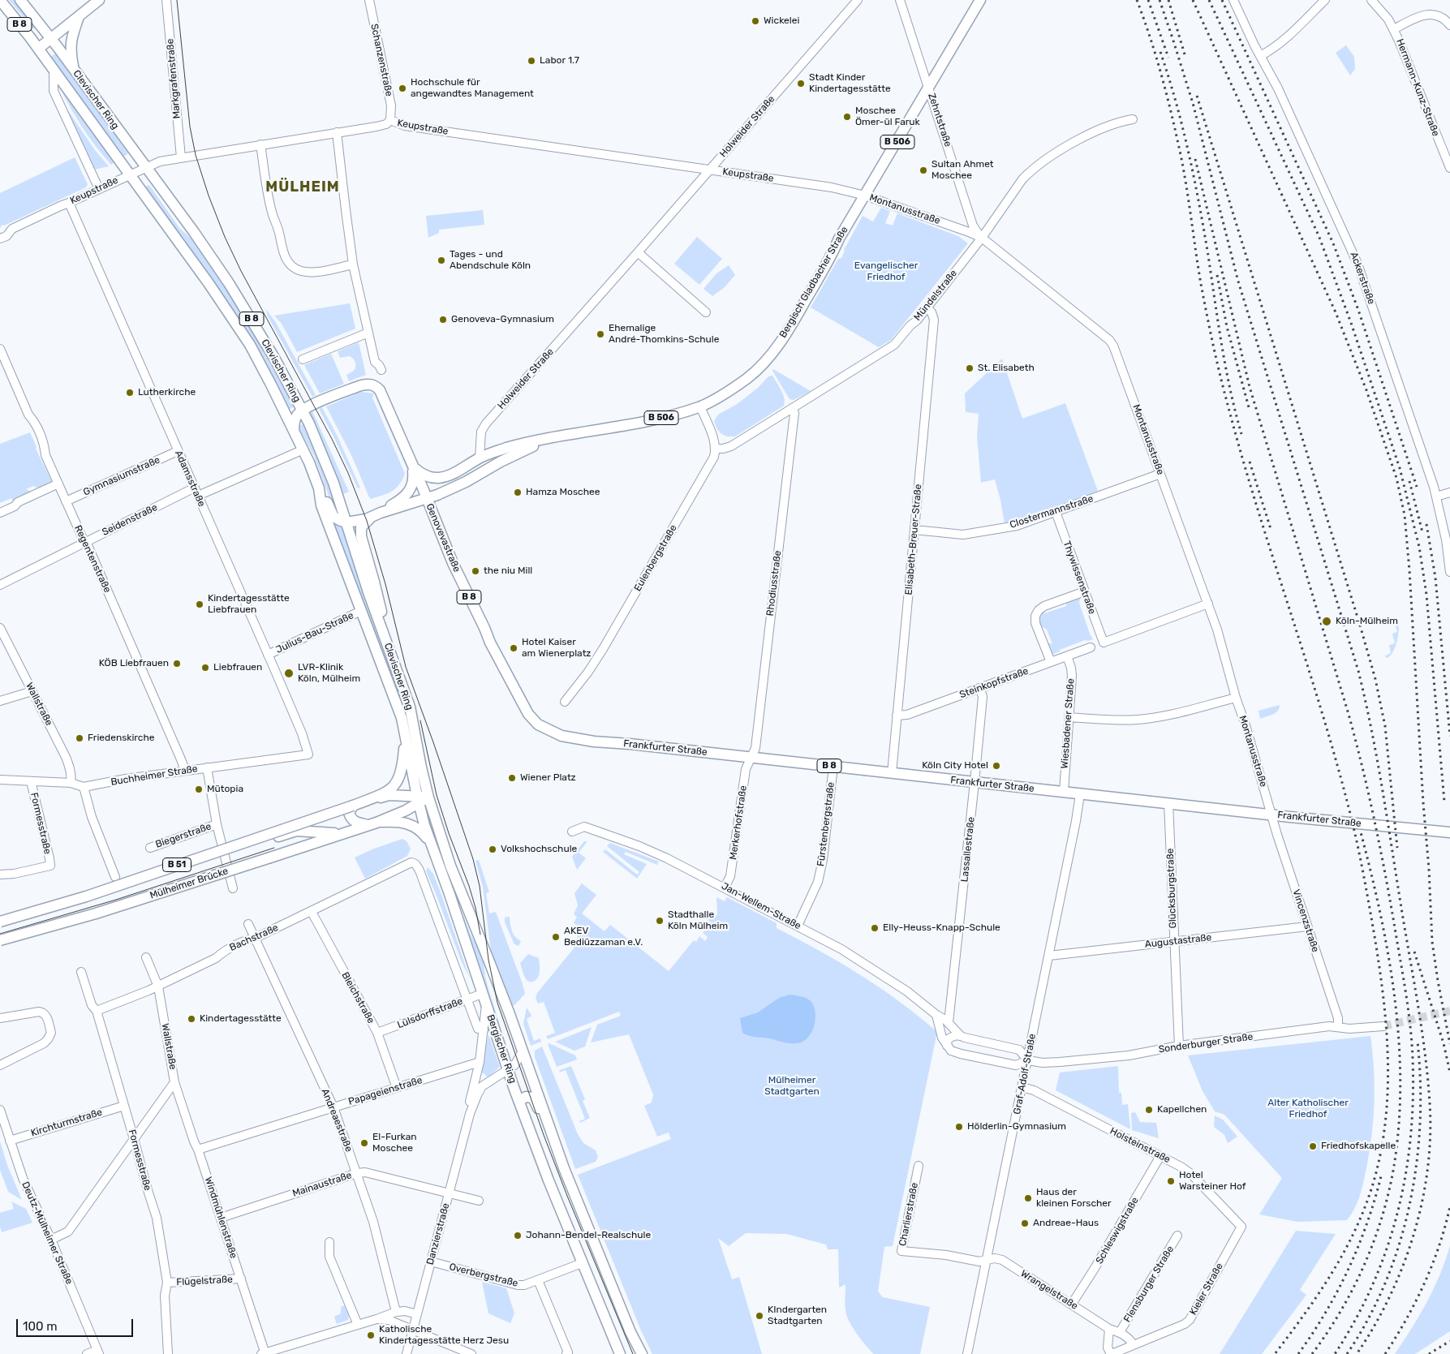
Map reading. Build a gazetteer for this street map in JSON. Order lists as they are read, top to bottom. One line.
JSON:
{"streets":{"main road":["B 8","Clevischer Ring","B 506","Bergisch Gladbacher Straße","Genovevastraße","Frankfurter Straße","B 51","Mülheimer Brücke","Bergischer Ring"],"street":["Schanzenstraße","Markgrafenstraße","Hermann-Kunz-Straße","Zehntstraße","Holweider Straße","Keupstraße","Montanusstraße","Ackerstraße","Mündelstraße","Gymnasiumstraße","Adamsstraße","Clostermannstraße","Seidenstraße","Elisabeth-Breuer-Straße","Eulenbergstraße","Regentenstraße","Thywissenstraße","Rhodiusstraße","Julius-Bau-Straße","Steinkopfstraße","Wallstraße","Wiesbadener Straße","Buchheimer Straße","Merkerhofstraße","Formesstraße","Fürstenbergstraße","Biegerstraße","Lassallestraße","Glücksburgstraße","Jan-Wellem-Straße","Vincenzstraße","Bachstraße","Augustastraße","Bleichstraße","Lülsdorffstraße","Sonderburger Straße","Graf-Adolf-Straße","Papageienstraße","Andreaestraße","Kirchturmstraße","Holsteinstraße","Mainaustraße","Charlierstraße","Windmühlenstraße","Schleswigstraße","Deutz-Mülheimer Straße","Danzierstraße","Overbergstraße","Flügelstraße","Flensburger Straße","Kieler Straße","Wrangelstraße"]},"crossings":[["Schanzenstraße","Keupstraße"],["Markgrafenstraße","Keupstraße"],["Clevischer Ring","Keupstraße"],["Clevischer Ring","Bergisch Gladbacher Straße"],["Clevischer Ring","Seidenstraße"],["Clevischer Ring","Genovevastraße"],["Clevischer Ring","Julius-Bau-Straße"],["Clevischer Ring","B 51"],["Clevischer Ring","Bergischer Ring"],["Zehntstraße","Montanusstraße"],["Zehntstraße","Bergisch Gladbacher Straße"],["Zehntstraße","Mündelstraße"],["Holweider Straße","Keupstraße"],["Holweider Straße","Bergisch Gladbacher Straße"],["Keupstraße","Montanusstraße"],["Keupstraße","Bergisch Gladbacher Straße"],["Keupstraße","Adamsstraße"],["Montanusstraße","Bergisch Gladbacher Straße"],["Montanusstraße","Mündelstraße"],["Montanusstraße","Clostermannstraße"],["Montanusstraße","Thywissenstraße"],["Montanusstraße","Frankfurter Straße"],["Montanusstraße","Vincenzstraße"],["Bergisch Gladbacher Straße","Genovevastraße"],["Mündelstraße","Elisabeth-Breuer-Straße"],["Mündelstraße","Eulenbergstraße"],["Mündelstraße","Rhodiusstraße"],["Gymnasiumstraße","Adamsstraße"],["Gymnasiumstraße","Regentenstraße"],["Adamsstraße","Seidenstraße"],["Adamsstraße","Julius-Bau-Straße"],["Adamsstraße","Buchheimer Straße"],["Clostermannstraße","Elisabeth-Breuer-Straße"],["Clostermannstraße","Thywissenstraße"],["Seidenstraße","Regentenstraße"],["Genovevastraße","Frankfurter Straße"],["Elisabeth-Breuer-Straße","Steinkopfstraße"],["Elisabeth-Breuer-Straße","Frankfurter Straße"],["Regentenstraße","Buchheimer Straße"],["Rhodiusstraße","Frankfurter Straße"],["Rhodiusstraße","Merkerhofstraße"],["Steinkopfstraße","Wiesbadener Straße"],["Steinkopfstraße","Lassallestraße"],["Wallstraße","Buchheimer Straße"],["Wallstraße","Formesstraße"],["Wallstraße","Bachstraße"],["Wallstraße","Windmühlenstraße"],["Wallstraße","Deutz-Mülheimer Straße"],["Wiesbadener Straße","Frankfurter Straße"],["Frankfurter Straße","Merkerhofstraße"],["Frankfurter Straße","Fürstenbergstraße"],["Frankfurter Straße","Lassallestraße"],["Frankfurter Straße","Glücksburgstraße"],["Frankfurter Straße","Vincenzstraße"],["Frankfurter Straße","Graf-Adolf-Straße"],["Buchheimer Straße","Formesstraße"],["Buchheimer Straße","Biegerstraße"],["Merkerhofstraße","Jan-Wellem-Straße"],["Formesstraße","Bachstraße"],["Formesstraße","Kirchturmstraße"],["Formesstraße","Flügelstraße"],["Fürstenbergstraße","Jan-Wellem-Straße"],["Lassallestraße","Jan-Wellem-Straße"],["B 51","Mülheimer Brücke"],["B 51","Bergischer Ring"],["Glücksburgstraße","Augustastraße"],["Glücksburgstraße","Sonderburger Straße"],["Vincenzstraße","Augustastraße"],["Vincenzstraße","Sonderburger Straße"],["Bachstraße","Bleichstraße"],["Bachstraße","Bergischer Ring"],["Bachstraße","Andreaestraße"],["Augustastraße","Graf-Adolf-Straße"],["Bleichstraße","Lülsdorffstraße"],["Bleichstraße","Papageienstraße"],["Lülsdorffstraße","Bergischer Ring"],["Sonderburger Straße","Graf-Adolf-Straße"],["Bergischer Ring","Danzierstraße"],["Bergischer Ring","Overbergstraße"],["Graf-Adolf-Straße","Holsteinstraße"],["Graf-Adolf-Straße","Charlierstraße"],["Graf-Adolf-Straße","Wrangelstraße"],["Papageienstraße","Andreaestraße"],["Papageienstraße","Windmühlenstraße"],["Papageienstraße","Danzierstraße"],["Andreaestraße","Mainaustraße"],["Kirchturmstraße","Deutz-Mülheimer Straße"],["Holsteinstraße","Schleswigstraße"],["Holsteinstraße","Kieler Straße"],["Mainaustraße","Windmühlenstraße"],["Mainaustraße","Danzierstraße"],["Charlierstraße","Wrangelstraße"],["Windmühlenstraße","Flügelstraße"],["Schleswigstraße","Wrangelstraße"],["Danzierstraße","Overbergstraße"],["Flensburger Straße","Wrangelstraße"],["Kieler Straße","Wrangelstraße"]],"districts":["MÜLHEIM"],"parks":["Evangelischer Friedhof","Mülheimer Stadtgarten","Alter Katholischer Friedhof"],"places":["Wickelei","Labor 1.7","Stadt Kinder Kindertagesstätte","Hochschule für angewandtes Management","Moschee Ömer-ül Faruk","Sultan Ahmet Moschee","Tages - und Abendschule Köln","Genoveva-Gymnasium","Ehemalige André-Thomkins-Schule","St. Elisabeth","Lutherkirche","Hamza Moschee","the niu Mill","Kindertagesstätte Liebfrauen","Köln-Mülheim","Hotel Kaiser am Wienerplatz","KÖB Liebfrauen","Liebfrauen","LVR-Klinik Köln, Mülheim","Friedenskirche","Köln City Hotel","Wiener Platz","Mütopia","Volkshochschule","Stadthalle Köln Mülheim","Elly-Heuss-Knapp-Schule","AKEV Bediüzzaman e.V.","Kindertagesstätte","Kapellchen","Hölderlin-Gymnasium","El-Furkan Moschee","Friedhofskapelle","Hotel Warsteiner Hof","Haus der kleinen Forscher","Andreae-Haus","Johann-Bendel-Realschule","KIndergarten Stadtgarten","Katholische Kindertagesstätte Herz Jesu"],"scale_bar":"100 m"}
